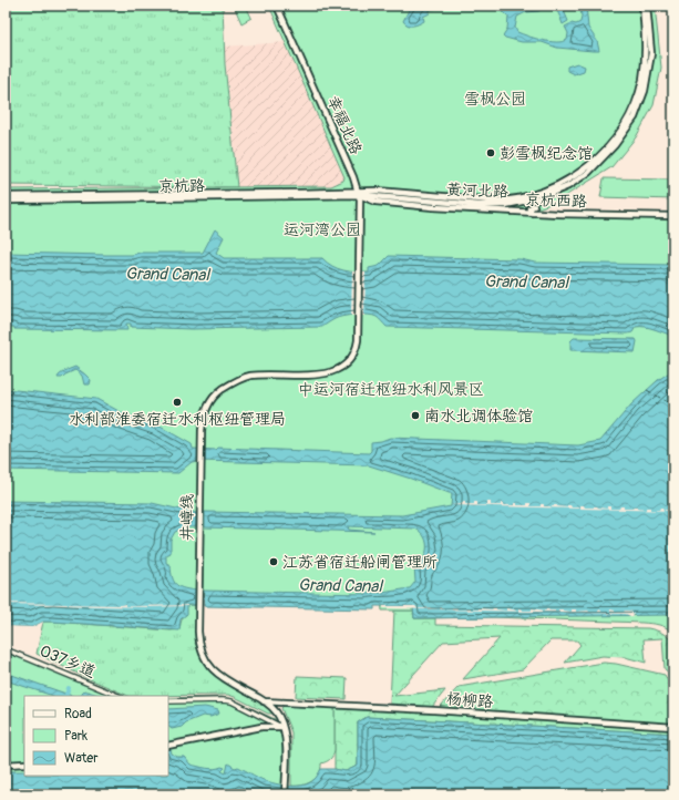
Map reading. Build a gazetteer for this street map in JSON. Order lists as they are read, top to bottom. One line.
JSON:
{"streets":{"main road":["幸福北路","京杭路","黄河北路","京杭西路","井嶂线","杨柳路"],"street":["037乡道"]},"crossings":[["幸福北路","京杭路"],["幸福北路","黄河北路"],["幸福北路","京杭西路"],["幸福北路","井嶂线"],["京杭路","黄河北路"],["京杭路","京杭西路"],["黄河北路","京杭西路"],["井嶂线","杨柳路"]],"water":["Grand Canal"],"parks":["雪枫公园","运河湾公园","中运河宿迁枢纽水利风景区"],"places":["彭雪枫纪念馆","水利部淮委宿迁水利枢纽管理局","南水北调体验馆","江苏省宿迁船闸管理所"],"legend":["Road","Park","Water"]}
